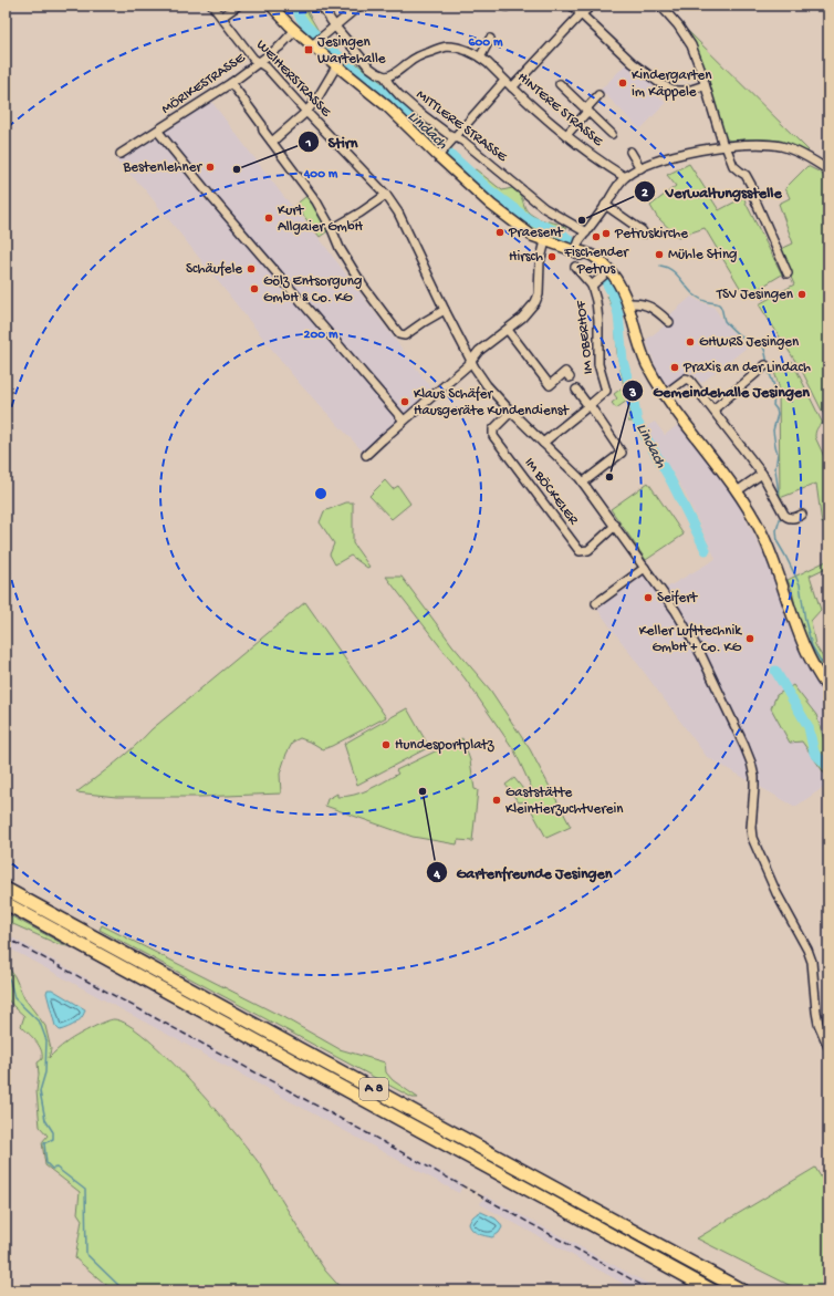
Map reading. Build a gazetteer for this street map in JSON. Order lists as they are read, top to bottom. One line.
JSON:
{"streets":{"highway":["A 8"],"street":["WEIHERSTRASSE","MÖRIKESTRASSE","HINTERE STRASSE","MITTLERE STRASSE","IM OBERHOF","IM BÖCKELER"]},"crossings":[["WEIHERSTRASSE","MÖRIKESTRASSE"],["WEIHERSTRASSE","IM BÖCKELER"],["HINTERE STRASSE","MITTLERE STRASSE"]],"water":["Lindach"],"places":{"transit":["Jesingen Wartehalle"],"other":["Kindergarten im Käppele","Bestenlehner","Stirn","Kurt Allgaier GmbH","Verwaltungsstelle","Praesent","Petruskirche","Fischender Petrus","Mühle Sting","Hirsch","Schäufele","Gölz Entsorgung GmbH & Co. KG","TSV Jesingen","GHWRS Jesingen","Praxis an der Lindach","Klaus Schäfer Hausgeräte Kundendienst","Gemeindehalle Jesingen","Seifert","Keller Lufttechnik GmbH + Co. KG","Hundesportplatz","Gartenfreunde Jesingen","Gaststätte Kleintierzuchtverein"]},"rings":["600 m","400 m","200 m"]}
